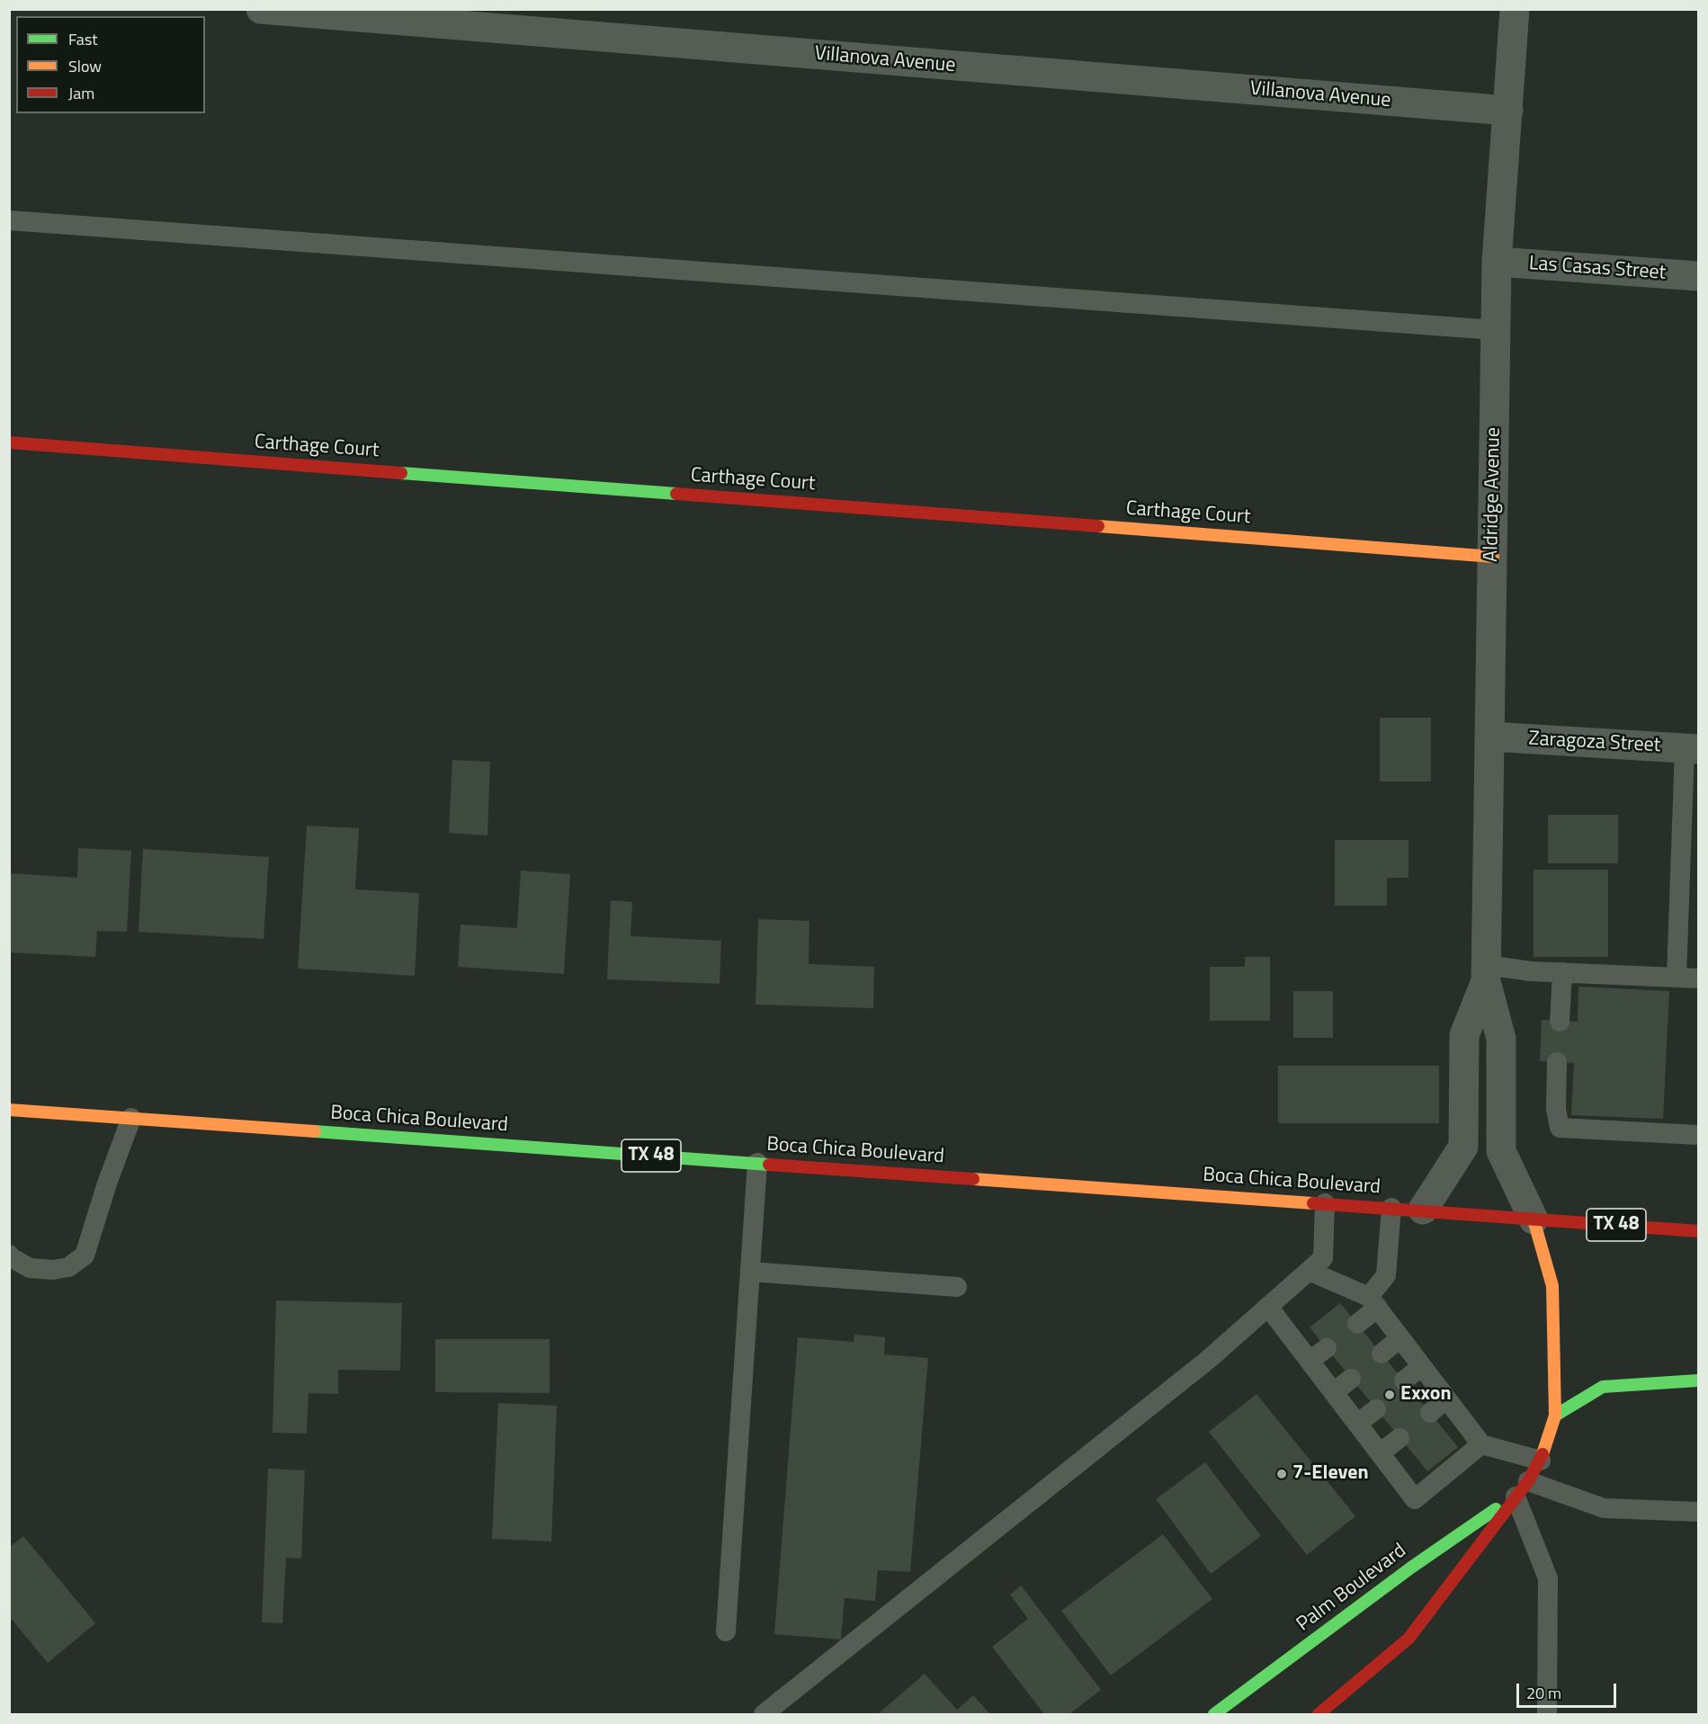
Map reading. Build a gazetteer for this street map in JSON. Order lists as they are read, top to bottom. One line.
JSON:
{"streets":{"main road":["Carthage Court","Boca Chica Boulevard","TX 48","Palm Boulevard"],"street":["Villanova Avenue","Las Casas Street","Aldridge Avenue","Zaragoza Street"]},"crossings":[["Villanova Avenue","Aldridge Avenue"],["Las Casas Street","Aldridge Avenue"],["Carthage Court","Aldridge Avenue"],["Aldridge Avenue","Zaragoza Street"],["Aldridge Avenue","Boca Chica Boulevard"],["Aldridge Avenue","Palm Boulevard"],["Boca Chica Boulevard","Palm Boulevard"]],"places":["Exxon","7-Eleven"],"legend":["Fast","Slow","Jam"],"scale_bar":"20 m"}
